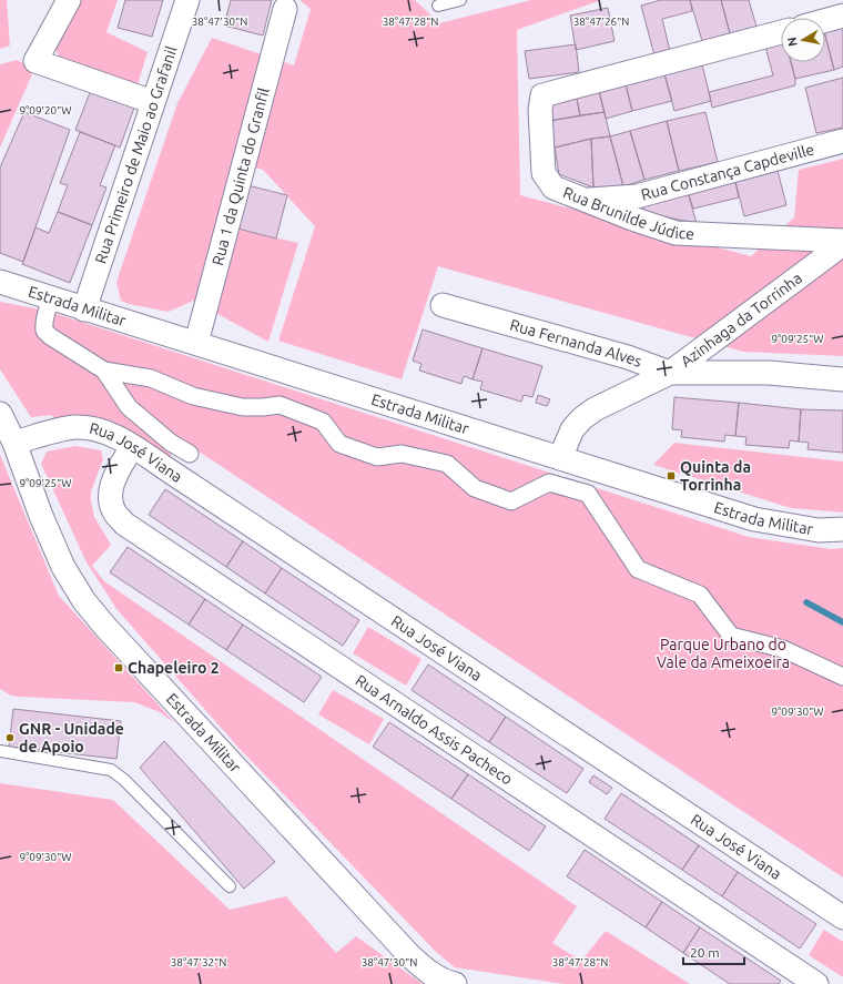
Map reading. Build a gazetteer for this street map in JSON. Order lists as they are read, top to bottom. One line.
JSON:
{"streets":{"street":["Rua Primeiro de Maio ao Grafanil","Rua Constança Capdeville","Rua 1 da Quinta do Granfil","Rua Brunilde Júdice","Estrada Militar","Azinhaga da Torrinha","Rua Fernanda Alves","Rua José Viana","Rua Arnaldo Assis Pacheco"]},"crossings":[["Rua Primeiro de Maio ao Grafanil","Estrada Militar"],["Rua Constança Capdeville","Rua Brunilde Júdice"],["Rua 1 da Quinta do Granfil","Estrada Militar"],["Estrada Militar","Azinhaga da Torrinha"],["Estrada Militar","Rua José Viana"],["Azinhaga da Torrinha","Rua Fernanda Alves"],["Rua José Viana","Rua Arnaldo Assis Pacheco"]],"parks":["Parque Urbano do Vale da Ameixoeira"],"places":{"transit":["Quinta da Torrinha","Chapeleiro 2"],"other":["GNR - Unidade de Apoio"]},"scale_bar":"20 m","north":"left","coordinates":["38°47'30\"N","38°47'28\"N","38°47'26\"N","9°09'20\"W","9°09'25\"W","9°09'30\"W","38°47'32\"N"]}
